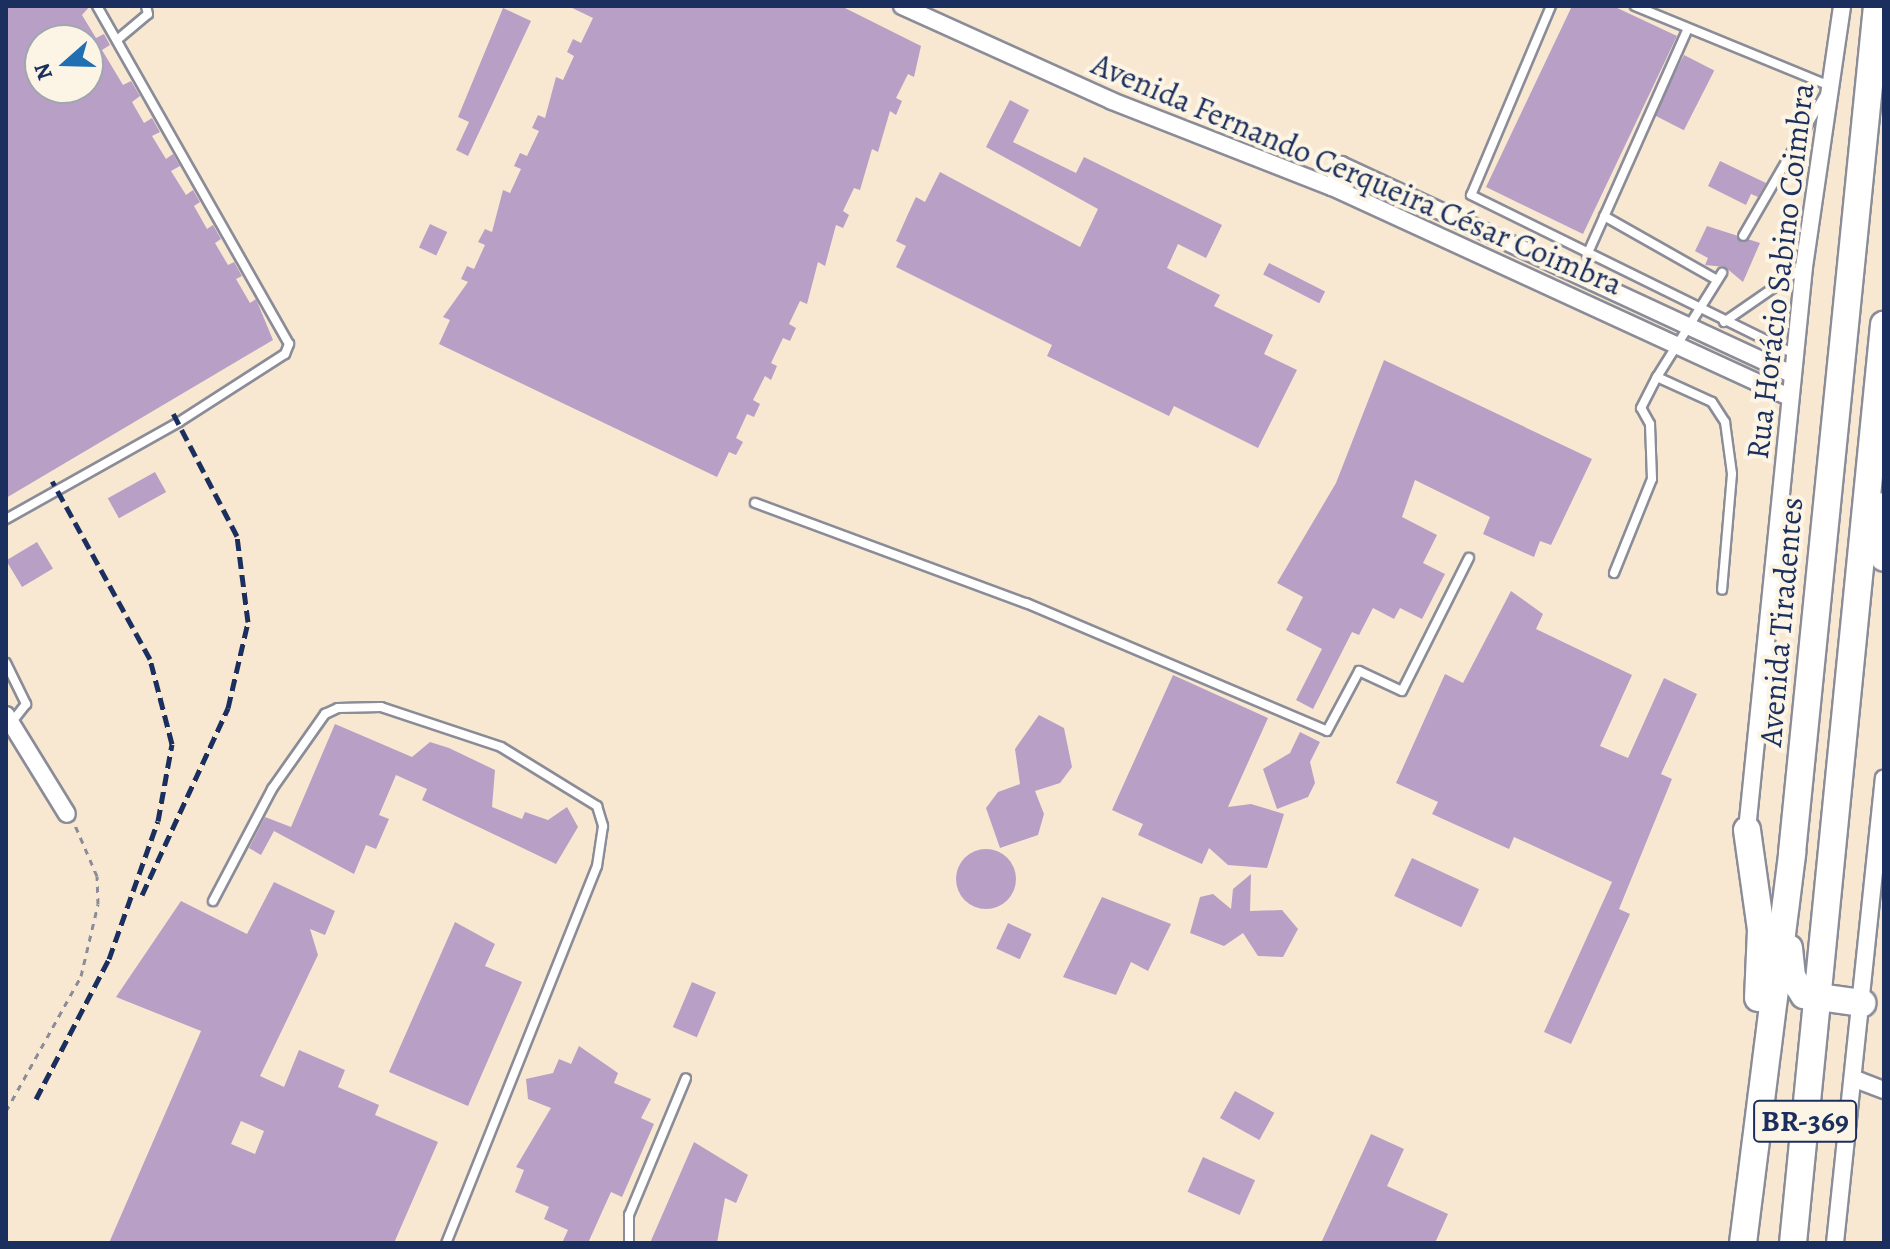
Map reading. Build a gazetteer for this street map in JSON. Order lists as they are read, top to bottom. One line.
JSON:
{"streets":{"highway":["Avenida Tiradentes","BR-369"],"street":["Avenida Fernando Cerqueira César Coimbra","Rua Horácio Sabino Coimbra"]},"crossings":[["Avenida Fernando Cerqueira César Coimbra","Rua Horácio Sabino Coimbra"]],"north":"left"}
